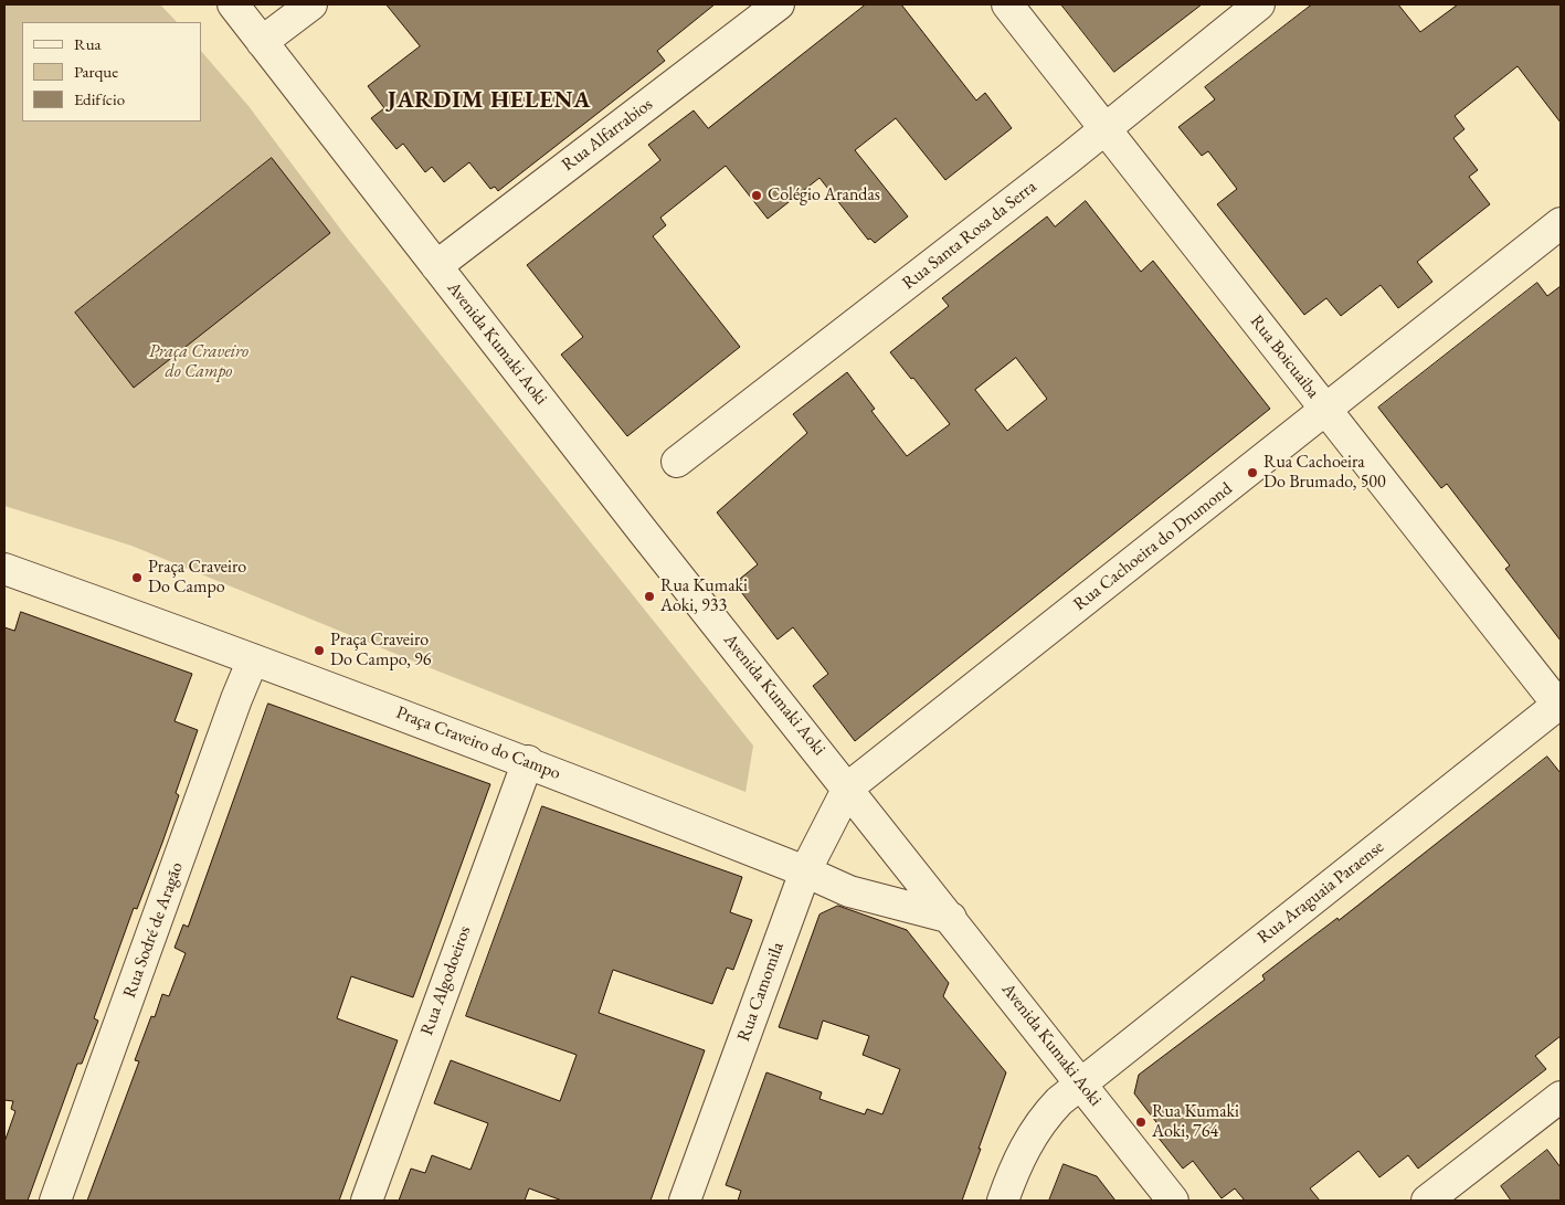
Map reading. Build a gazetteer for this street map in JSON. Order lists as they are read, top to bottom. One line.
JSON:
{"streets":{"street":["Rua Alfarrabios","Rua Santa Rosa da Serra","Avenida Kumaki Aoki","Rua Boicuaiba","Rua Cachoeira do Drumond","Praça Craveiro do Campo","Rua Araguaia Paraense","Rua Sodré de Aragão","Rua Algodoeiros","Rua Camomila"]},"crossings":[["Rua Alfarrabios","Avenida Kumaki Aoki"],["Rua Santa Rosa da Serra","Rua Boicuaiba"],["Avenida Kumaki Aoki","Rua Cachoeira do Drumond"],["Avenida Kumaki Aoki","Praça Craveiro do Campo"],["Avenida Kumaki Aoki","Rua Araguaia Paraense"],["Avenida Kumaki Aoki","Rua Camomila"],["Rua Boicuaiba","Rua Cachoeira do Drumond"],["Rua Boicuaiba","Rua Araguaia Paraense"],["Rua Cachoeira do Drumond","Rua Camomila"],["Praça Craveiro do Campo","Rua Sodré de Aragão"],["Praça Craveiro do Campo","Rua Algodoeiros"],["Praça Craveiro do Campo","Rua Camomila"]],"districts":["JARDIM HELENA"],"parks":["Praça Craveiro do Campo"],"places":["Colégio Arandas","Rua Cachoeira Do Brumado, 500","Praça Craveiro Do Campo","Rua Kumaki Aoki, 933","Praça Craveiro Do Campo, 96","Rua Kumaki Aoki, 764"],"legend":["Rua","Parque","Edifício"]}
